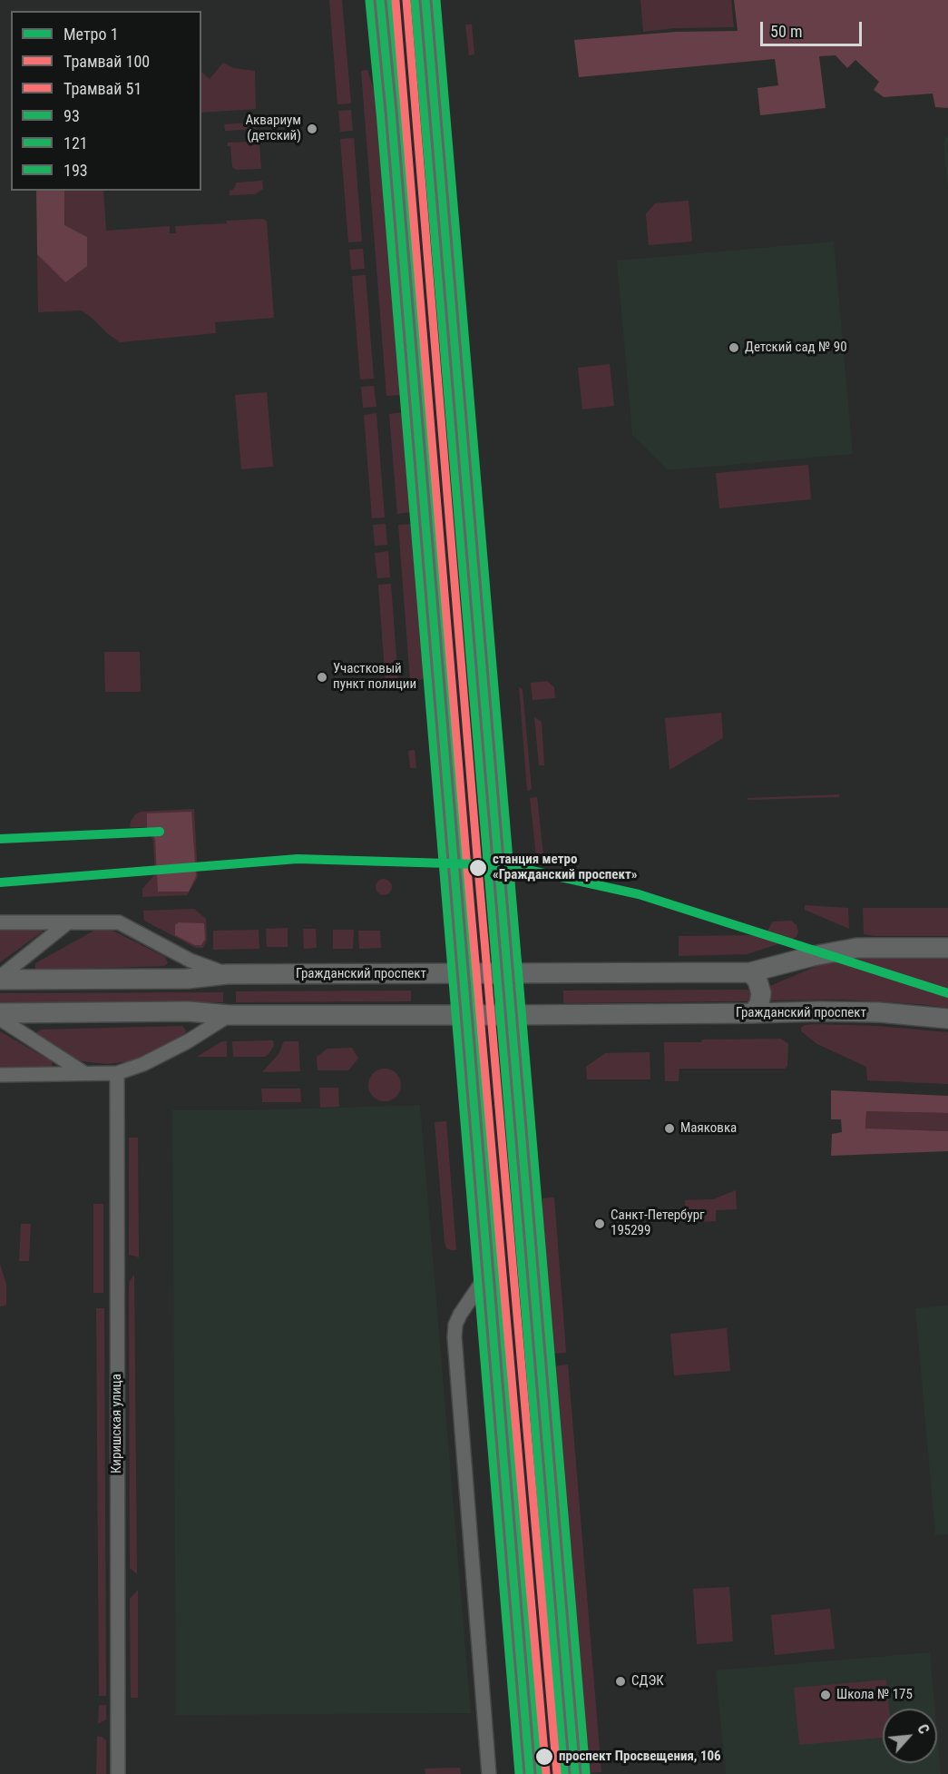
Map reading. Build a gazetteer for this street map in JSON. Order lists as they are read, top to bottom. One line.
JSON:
{"streets":{"main road":["Гражданский проспект"],"street":["Киришская улица"]},"places":["Аквариум (детский)","Детский сад № 90","Участковый пункт полиции","станция метро «Гражданский проспект»","Маяковка","Санкт-Петербург 195299","СДЭК","Школа № 175","проспект Просвещения, 106"],"lines":["tram line 100","transit line 93","transit line 193","tram line 51","transit line 121","metro line 1"],"legend":["Метро 1","Трамвай 100","Трамвай 51","93","121","193"],"scale_bar":"50 m","north":"top right"}
